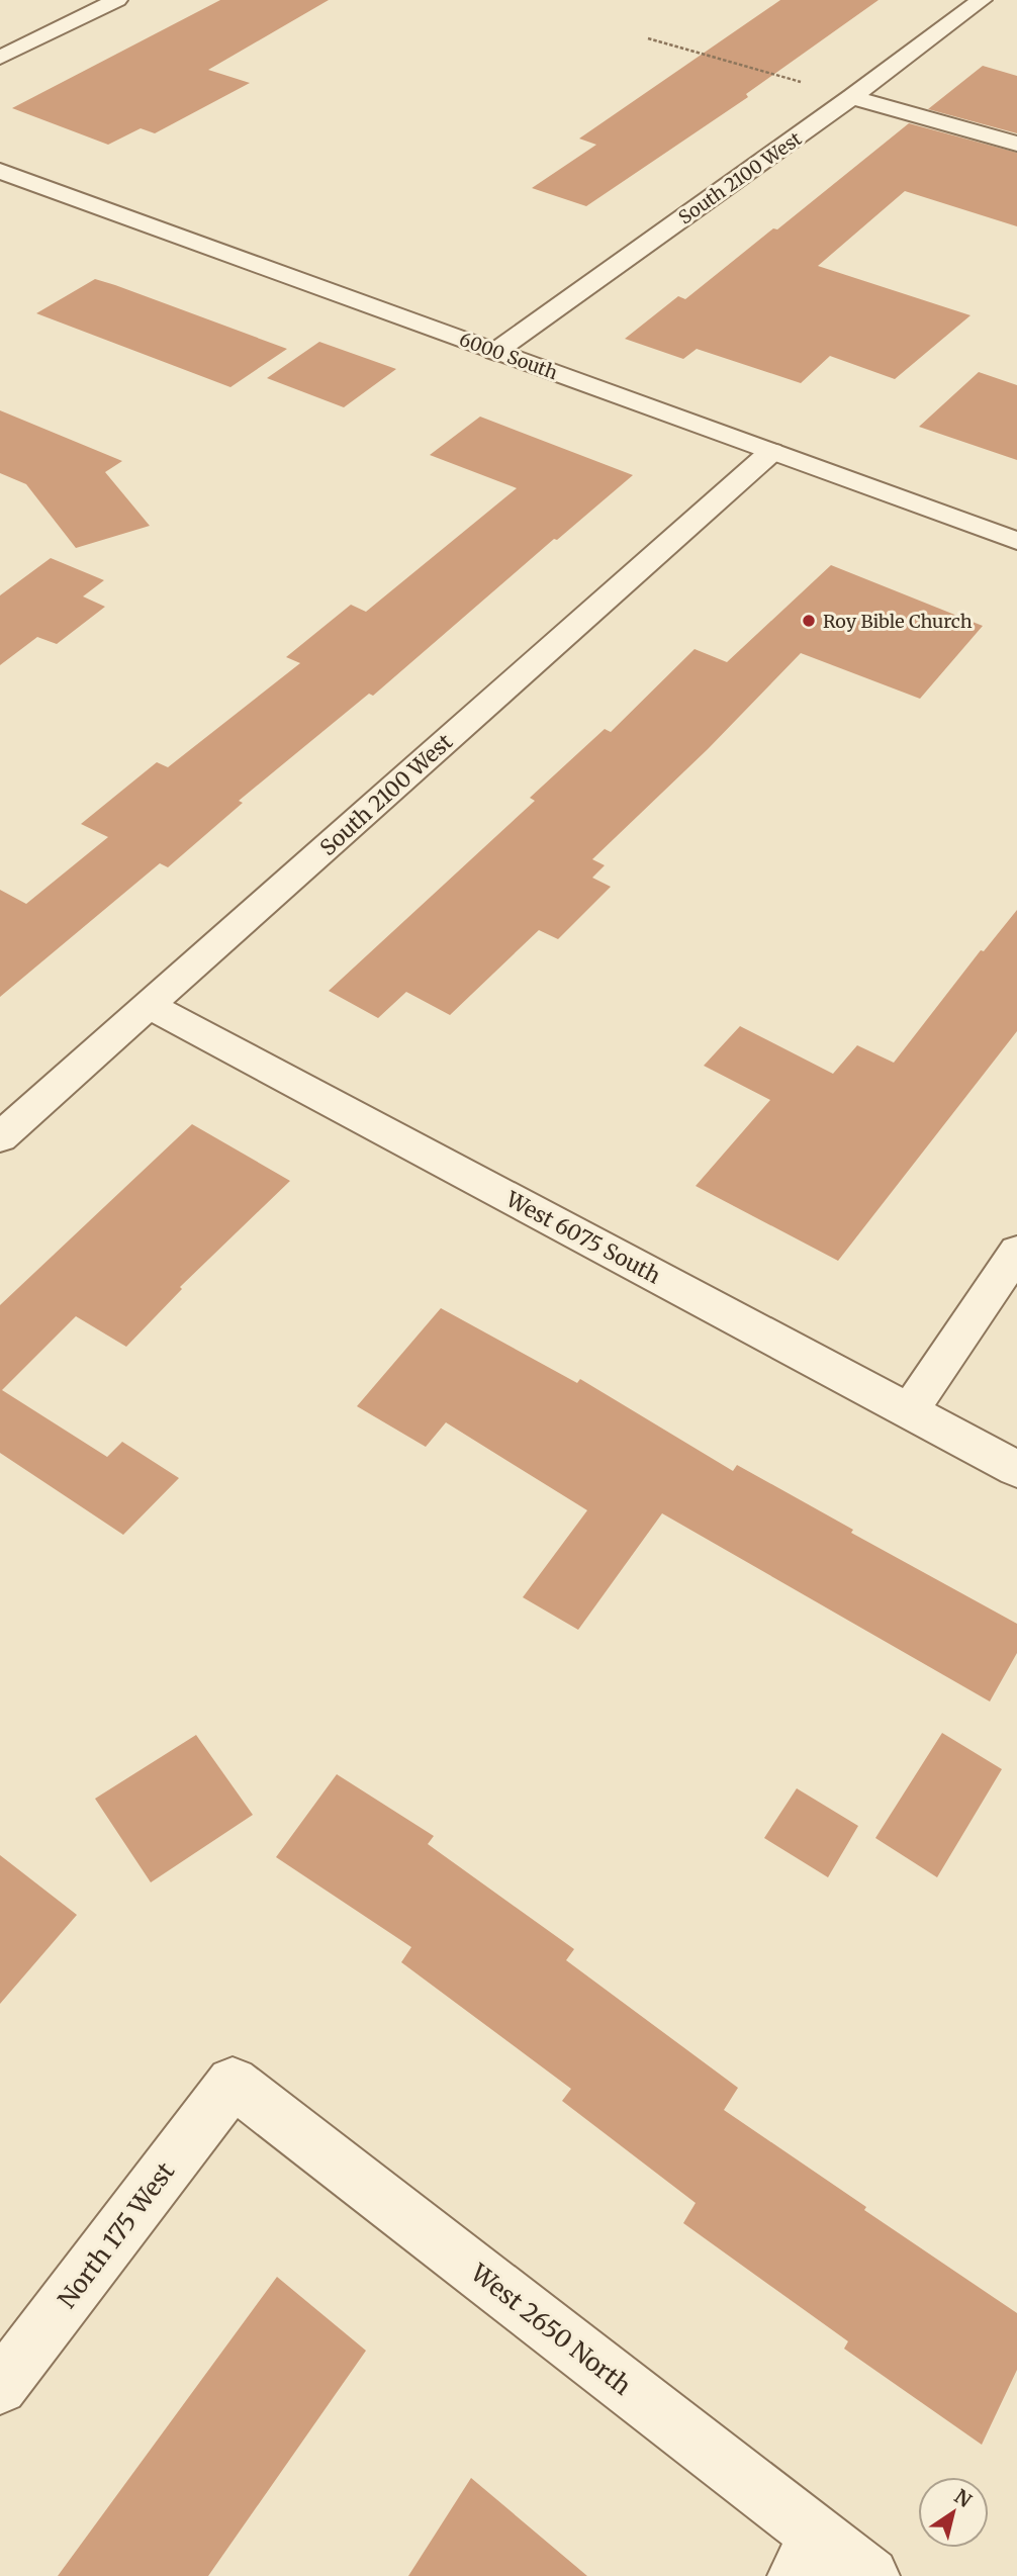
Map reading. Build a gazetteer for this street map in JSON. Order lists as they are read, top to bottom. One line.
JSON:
{"streets":{"street":["South 2100 West","6000 South","West 6075 South","North 175 West","West 2650 North"]},"crossings":[["South 2100 West","6000 South"],["South 2100 West","West 6075 South"],["North 175 West","West 2650 North"]],"places":["Roy Bible Church"],"north":"top right"}
